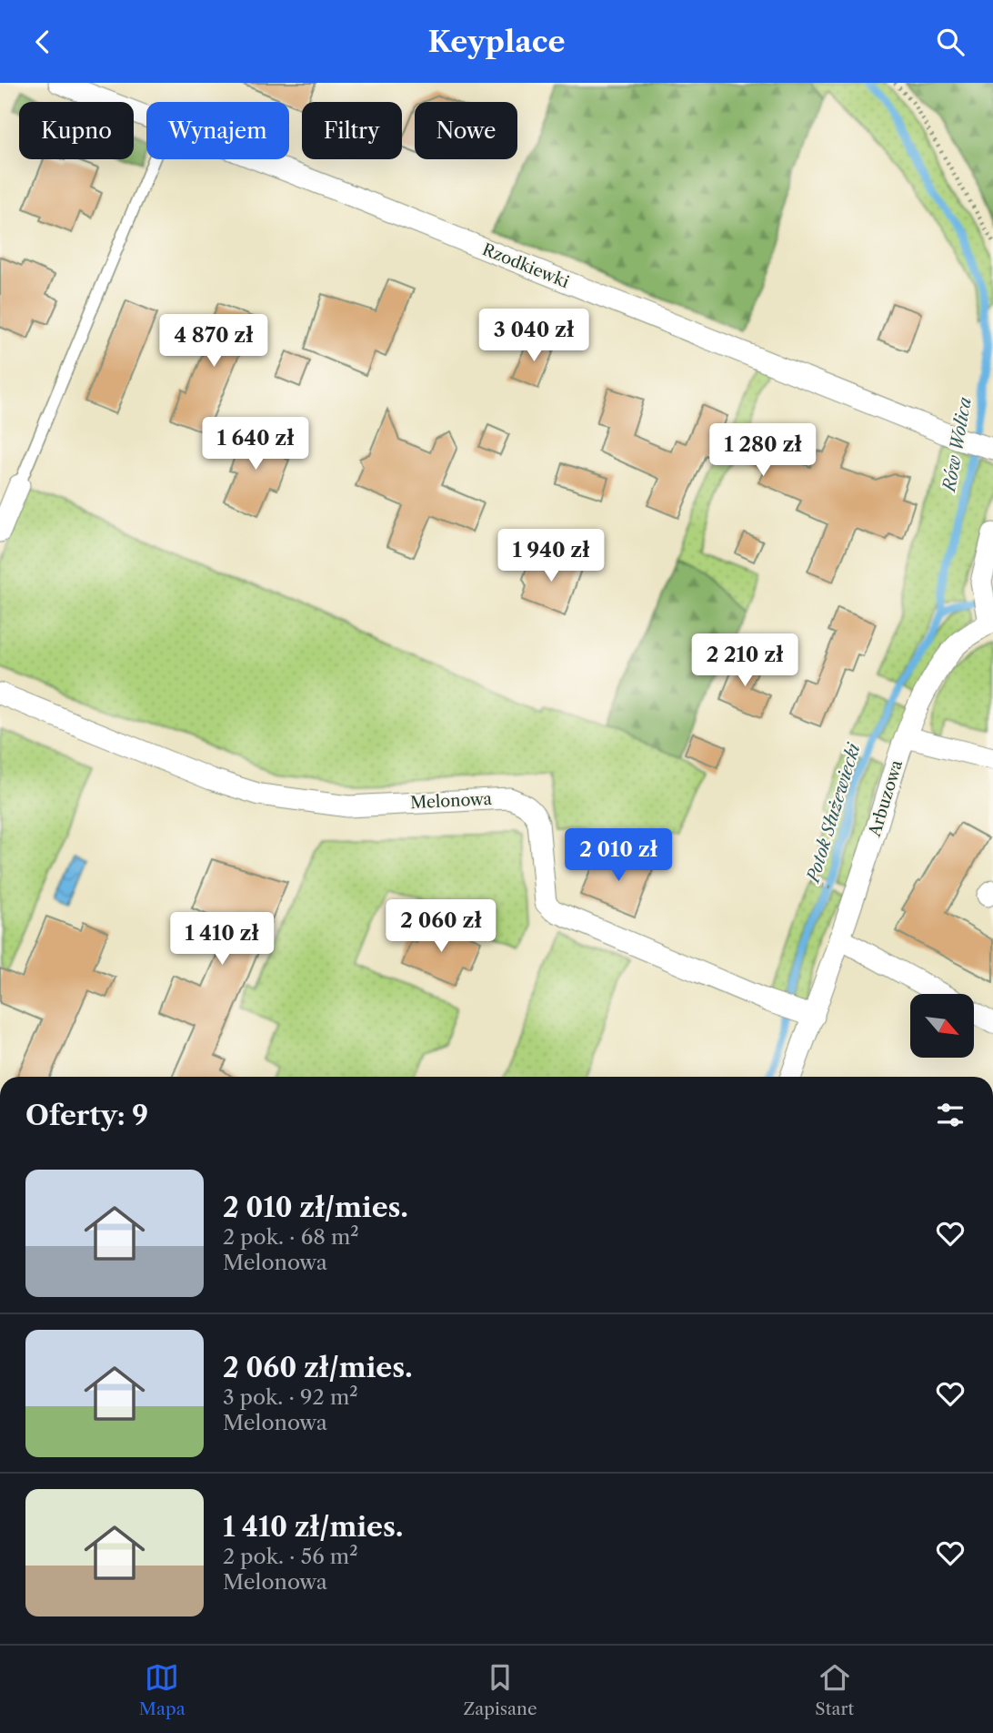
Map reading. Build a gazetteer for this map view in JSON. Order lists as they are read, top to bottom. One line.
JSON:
{"streets":{"street":["Rzodkiewki","Arbuzowa","Melonowa"]},"crossings":[["Arbuzowa","Melonowa"]],"water":["Rów Wolica","Potok Służewiecki"],"north":"bottom right","page":{"header":"Keyplace","chip":["Kupno","Wynajem","Filtry","Nowe"],"price":["3 040 zł","4 870 zł","1 640 zł","1 280 zł","1 940 zł","2 210 zł","2 010 zł","2 060 zł","1 410 zł"],"heading":"Oferty: 9","list":[{"name":"2 010 zł/mies.","note":"2 pok. · 68 m² · Melonowa"},{"name":"2 060 zł/mies.","note":"3 pok. · 92 m² · Melonowa"},{"name":"1 410 zł/mies.","note":"2 pok. · 56 m² · Melonowa"}],"tabs":["Mapa","Zapisane","Start"]}}
